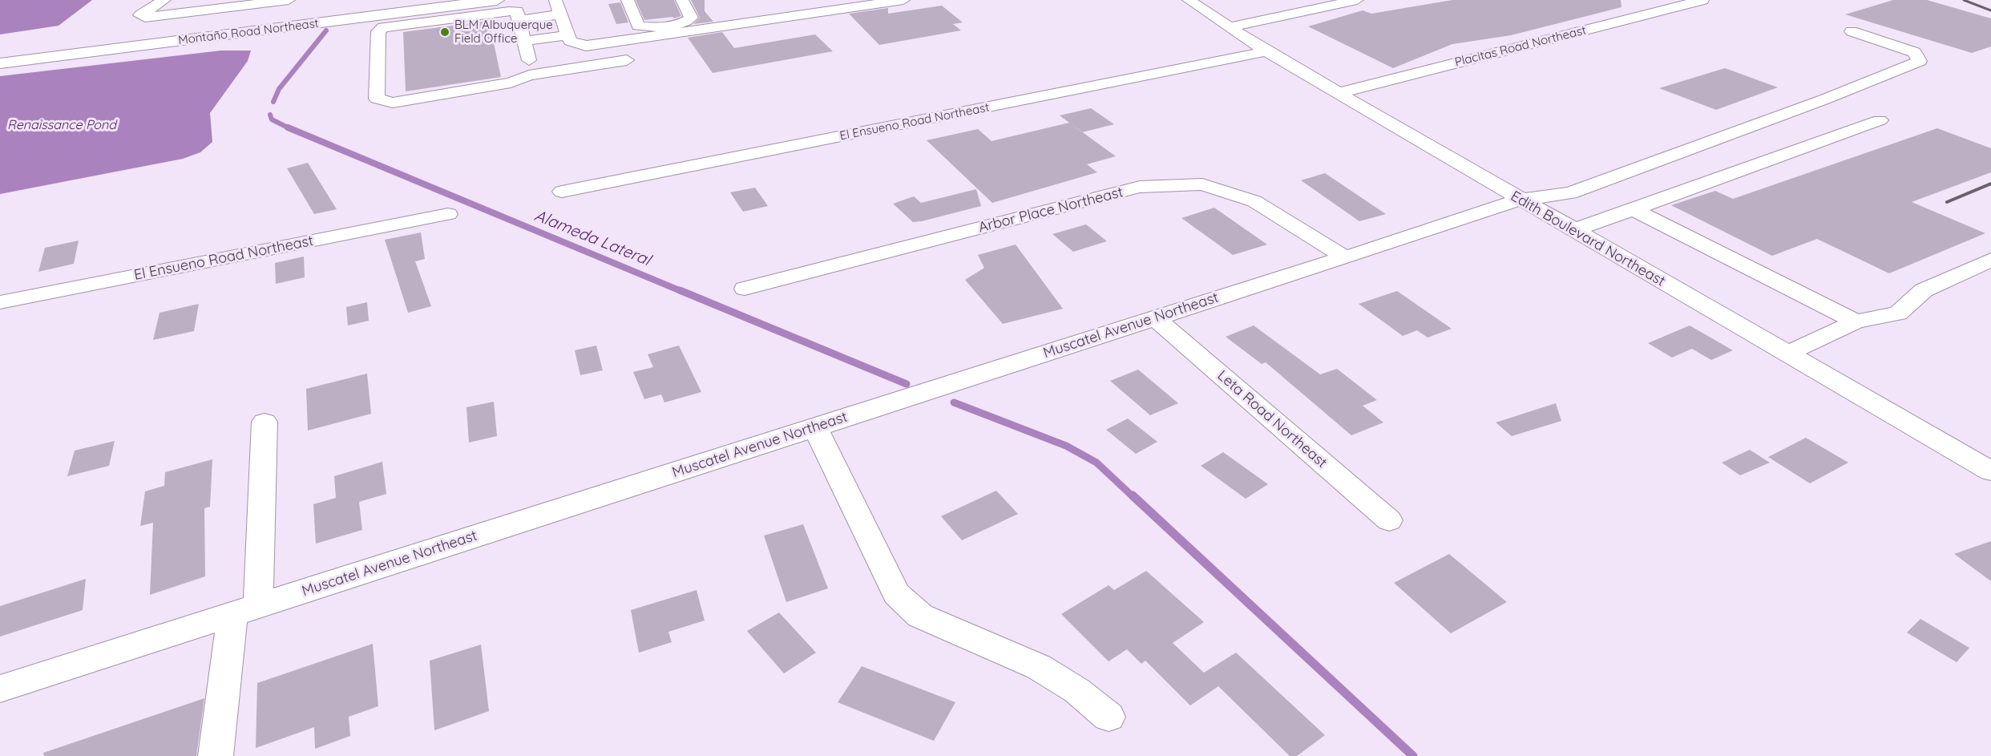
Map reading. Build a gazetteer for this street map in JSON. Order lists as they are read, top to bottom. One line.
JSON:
{"streets":{"main road":["Montaño Road Northeast"],"street":["Placitas Road Northeast","El Ensueno Road Northeast","Arbor Place Northeast","Edith Boulevard Northeast","Muscatel Avenue Northeast","Leta Road Northeast"]},"crossings":[["Placitas Road Northeast","Edith Boulevard Northeast"],["El Ensueno Road Northeast","Edith Boulevard Northeast"],["Arbor Place Northeast","Muscatel Avenue Northeast"],["Edith Boulevard Northeast","Muscatel Avenue Northeast"],["Muscatel Avenue Northeast","Leta Road Northeast"]],"water":["Renaissance Pond","Alameda Lateral"],"places":["BLM Albuquerque Field Office"]}
